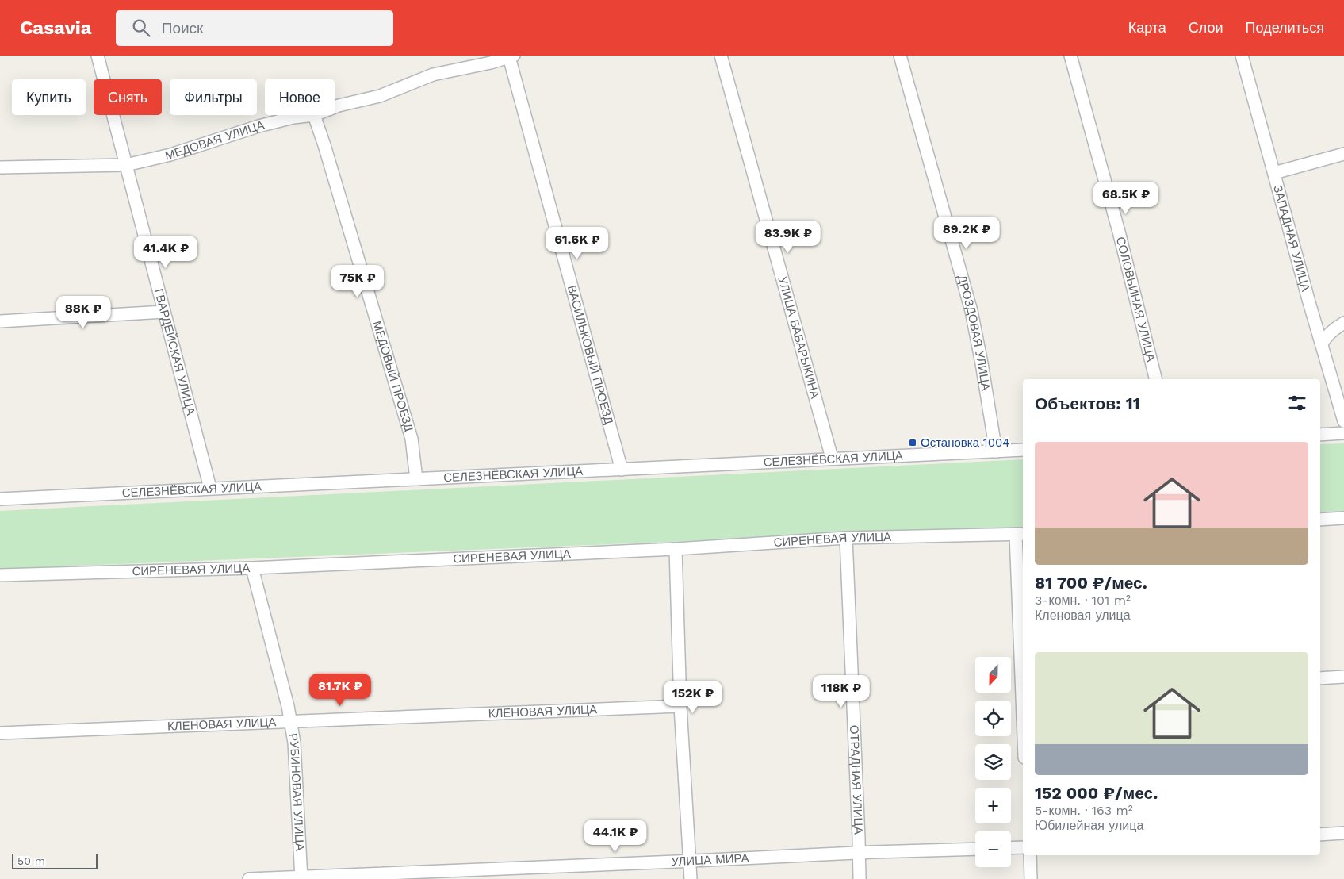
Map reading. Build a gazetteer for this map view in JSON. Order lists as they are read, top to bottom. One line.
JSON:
{"streets":{"street":["МЕДОВАЯ УЛИЦА","ЗАПАДНАЯ УЛИЦА","СОЛОВЬИНАЯ УЛИЦА","ДРОЗДОВАЯ УЛИЦА","УЛИЦА БАБАРЫКИНА","ГВАРДЕЙСКАЯ УЛИЦА","ВАСИЛЬКОВЫЙ ПРОЕЗД","МЕДОВЫЙ ПРОЕЗД","СЕЛЕЗНЁВСКАЯ УЛИЦА","СИРЕНЕВАЯ УЛИЦА","КЛЕНОВАЯ УЛИЦА","ОТРАДНАЯ УЛИЦА","РУБИНОВАЯ УЛИЦА","УЛИЦА МИРА"]},"crossings":[["МЕДОВАЯ УЛИЦА","ГВАРДЕЙСКАЯ УЛИЦА"],["МЕДОВАЯ УЛИЦА","ВАСИЛЬКОВЫЙ ПРОЕЗД"],["МЕДОВАЯ УЛИЦА","МЕДОВЫЙ ПРОЕЗД"],["ДРОЗДОВАЯ УЛИЦА","СЕЛЕЗНЁВСКАЯ УЛИЦА"],["УЛИЦА БАБАРЫКИНА","СЕЛЕЗНЁВСКАЯ УЛИЦА"],["ГВАРДЕЙСКАЯ УЛИЦА","СЕЛЕЗНЁВСКАЯ УЛИЦА"],["ВАСИЛЬКОВЫЙ ПРОЕЗД","СЕЛЕЗНЁВСКАЯ УЛИЦА"],["МЕДОВЫЙ ПРОЕЗД","СЕЛЕЗНЁВСКАЯ УЛИЦА"],["СИРЕНЕВАЯ УЛИЦА","ОТРАДНАЯ УЛИЦА"],["СИРЕНЕВАЯ УЛИЦА","РУБИНОВАЯ УЛИЦА"],["КЛЕНОВАЯ УЛИЦА","РУБИНОВАЯ УЛИЦА"],["ОТРАДНАЯ УЛИЦА","УЛИЦА МИРА"],["РУБИНОВАЯ УЛИЦА","УЛИЦА МИРА"]],"places":{"transit":["Остановка 1004"]},"scale_bar":"50 m","north":"bottom","page":{"header":"Casavia","search":"Поиск","nav":["Карта","Слои","Поделиться"],"chip":["Купить","Снять","Фильтры","Новое"],"price":["68.5K ₽","89.2K ₽","83.9K ₽","61.6K ₽","41.4K ₽","75K ₽","88K ₽","81.7K ₽","118K ₽","152K ₽","44.1K ₽"],"heading":"Объектов: 11","list":[{"name":"81 700 ₽/мес.","note":"3-комн. · 101 m² · Кленовая улица"},{"name":"152 000 ₽/мес.","note":"5-комн. · 163 m² · Юбилейная улица"}],"map_buttons":["+","−"],"scale":"50 m"}}
